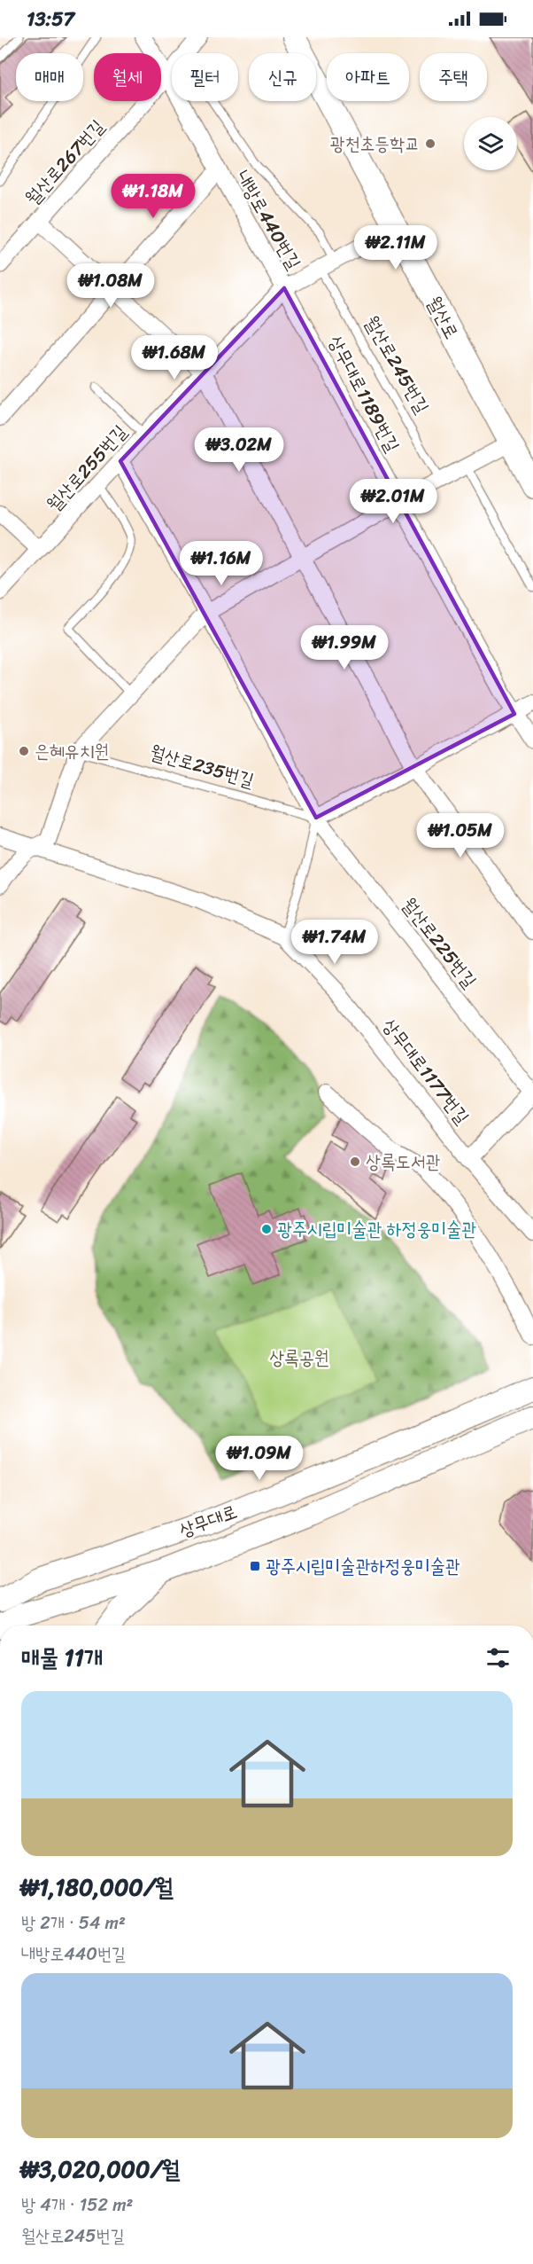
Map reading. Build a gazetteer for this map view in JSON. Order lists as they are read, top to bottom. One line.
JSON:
{"streets":{"street":["월산로267번길","내방로440번길","월산로","상무대로1189번길","월산로255번길","월산로225번길","상무대로1177번길","상무대로"],"lane":["월산로245번길","월산로235번길"]},"crossings":[["월산로267번길","내방로440번길"],["내방로440번길","상무대로1189번길"],["내방로440번길","월산로255번길"],["월산로","월산로255번길"],["월산로245번길","월산로255번길"],["상무대로1189번길","월산로255번길"],["월산로235번길","월산로225번길"],["월산로225번길","상무대로1177번길"]],"parks":["상록공원"],"places":{"other":["광천초등학교","은혜유치원","상록도서관","광주시립미술관 하정웅미술관"],"transit":["광주시립미술관하정웅미술관"]},"page":{"status":"13:57","chip":["매매","월세","필터","신규","아파트","주택"],"price":["₩1.18M","₩2.11M","₩1.08M","₩1.68M","₩3.02M","₩2.01M","₩1.16M","₩1.99M","₩1.05M","₩1.74M","₩1.09M"],"heading":"매물 11개","list":[{"name":"₩1,180,000/월","note":"방 2개 · 54 m² · 내방로440번길"},{"name":"₩3,020,000/월","note":"방 4개 · 152 m² · 월산로245번길"}]}}
